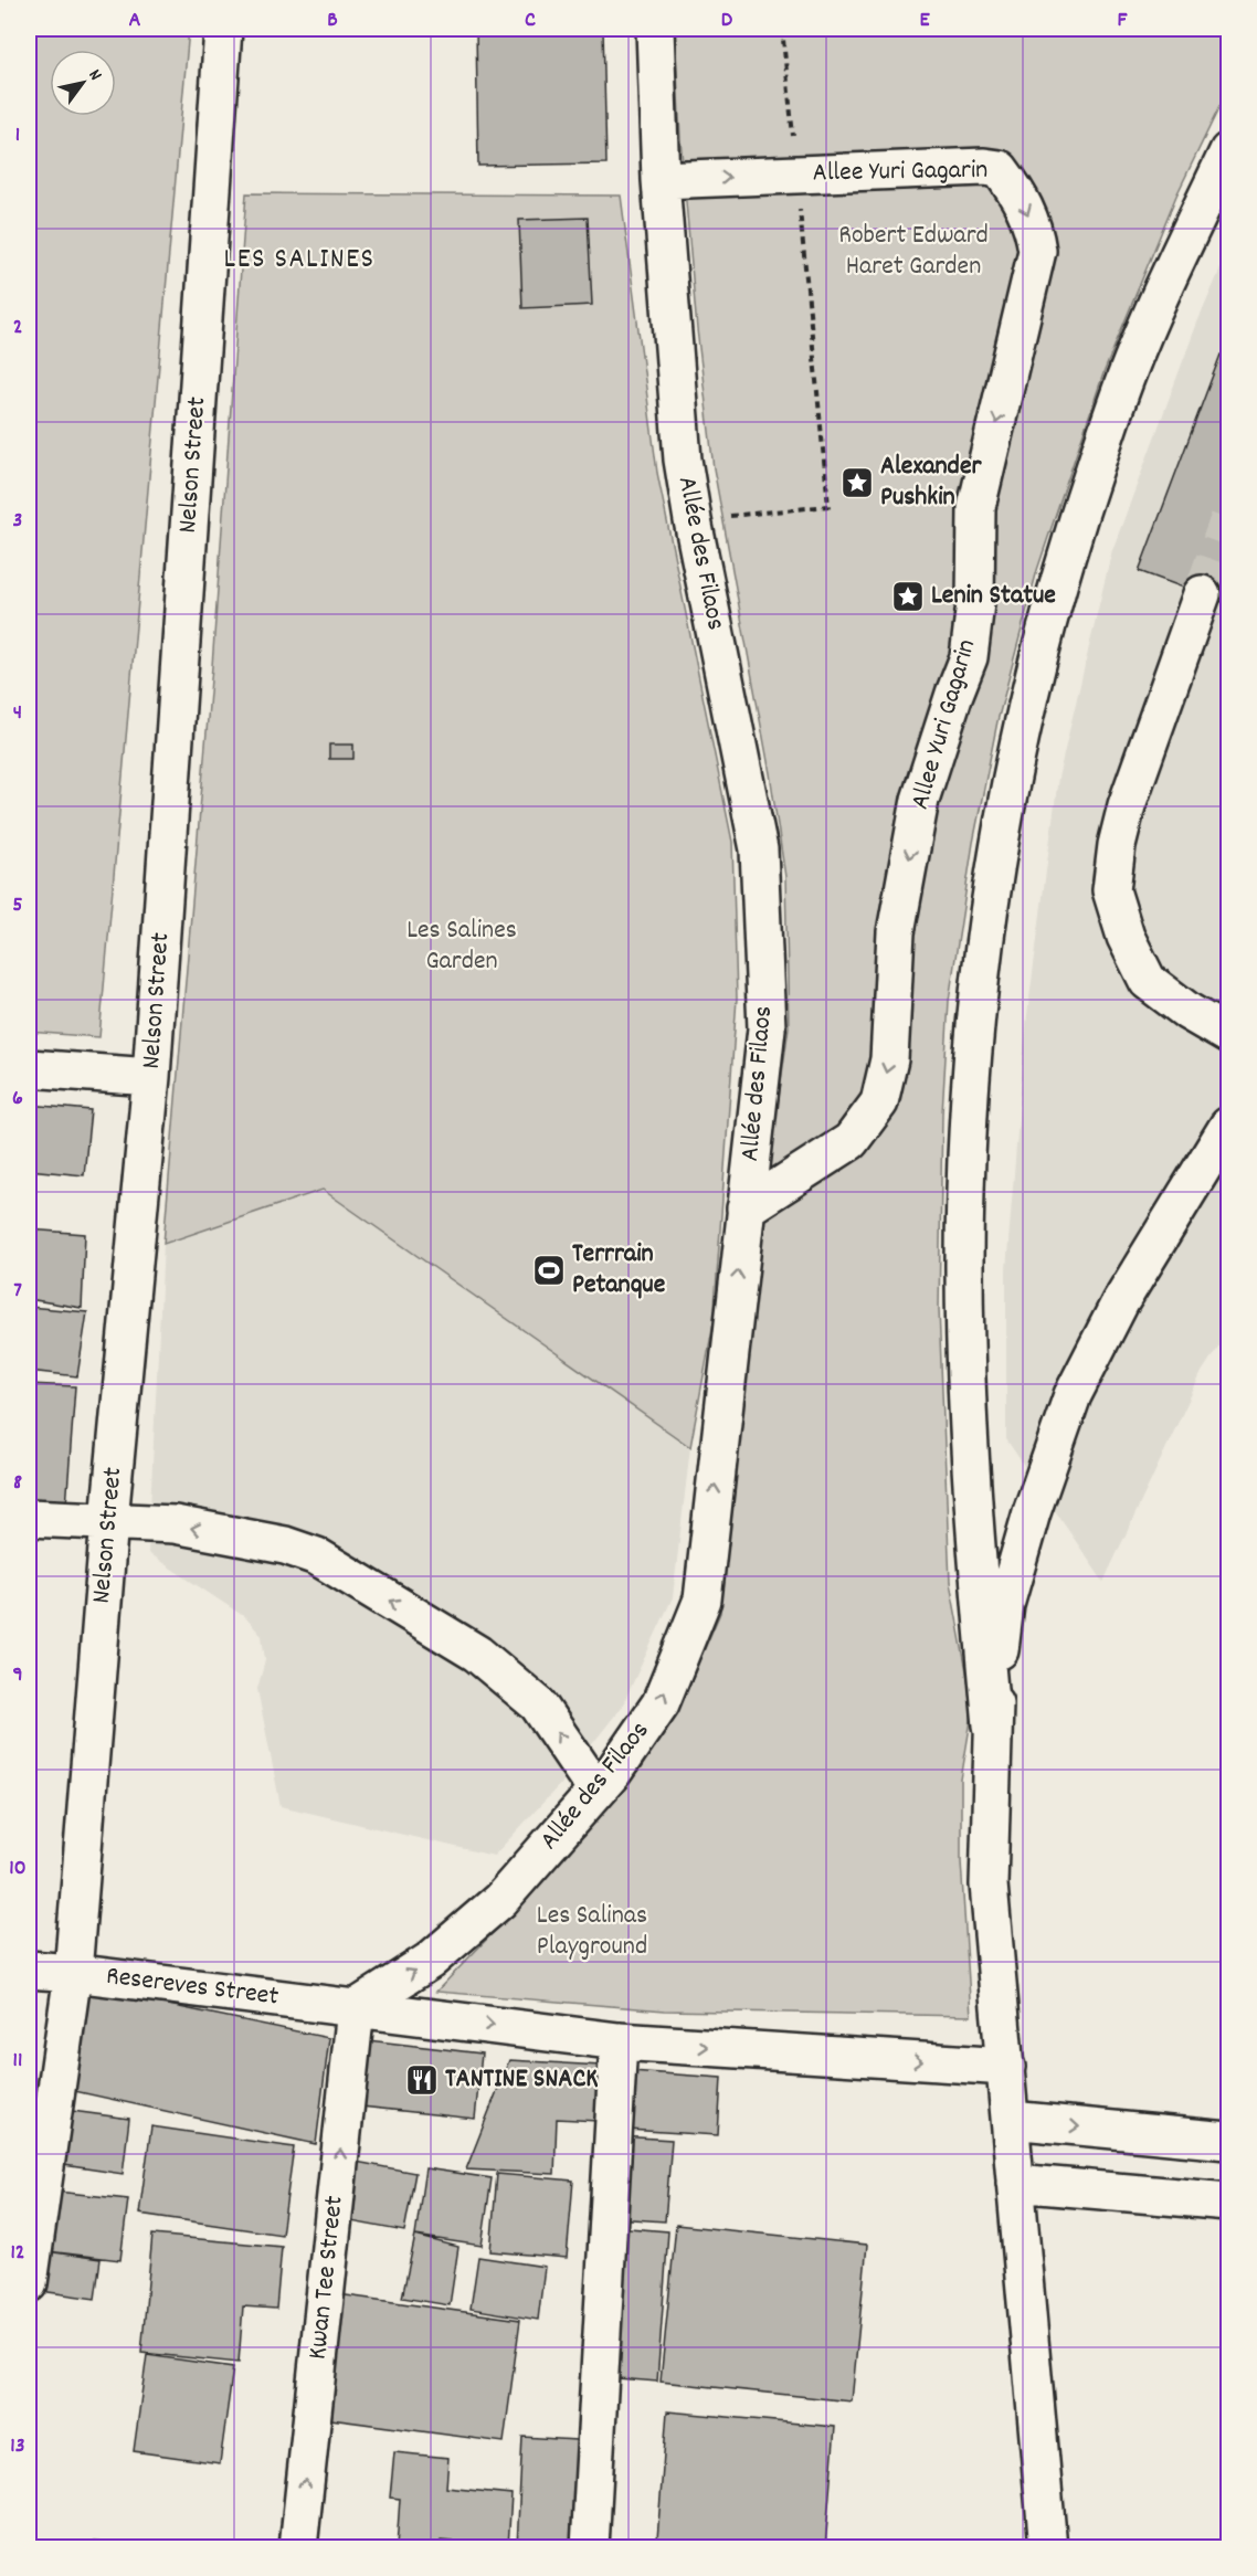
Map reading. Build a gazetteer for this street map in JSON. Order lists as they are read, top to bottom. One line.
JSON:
{"streets":{"street":["Allee Yuri Gagarin","Nelson Street","Allée des Filaos","Resereves Street","Kwan Tee Street"]},"crossings":[["Allee Yuri Gagarin","Allée des Filaos"],["Nelson Street","Resereves Street"],["Allée des Filaos","Resereves Street"],["Allée des Filaos","Kwan Tee Street"],["Resereves Street","Kwan Tee Street"]],"one_way":["Resereves Street"],"districts":["LES SALINES"],"parks":["Robert Edward Haret Garden","Les Salines Garden","Les Salinas Playground"],"places":{"place":["Alexander Pushkin","Lenin Statue"],"sports":["Terrrain Petanque"],"restaurant":["TANTINE SNACK"]},"north":"top right","grid":{"columns":["A","B","C","D","E","F"],"rows":["1","2","3","4","5","6","7","8","9","10","11","12","13"]}}
